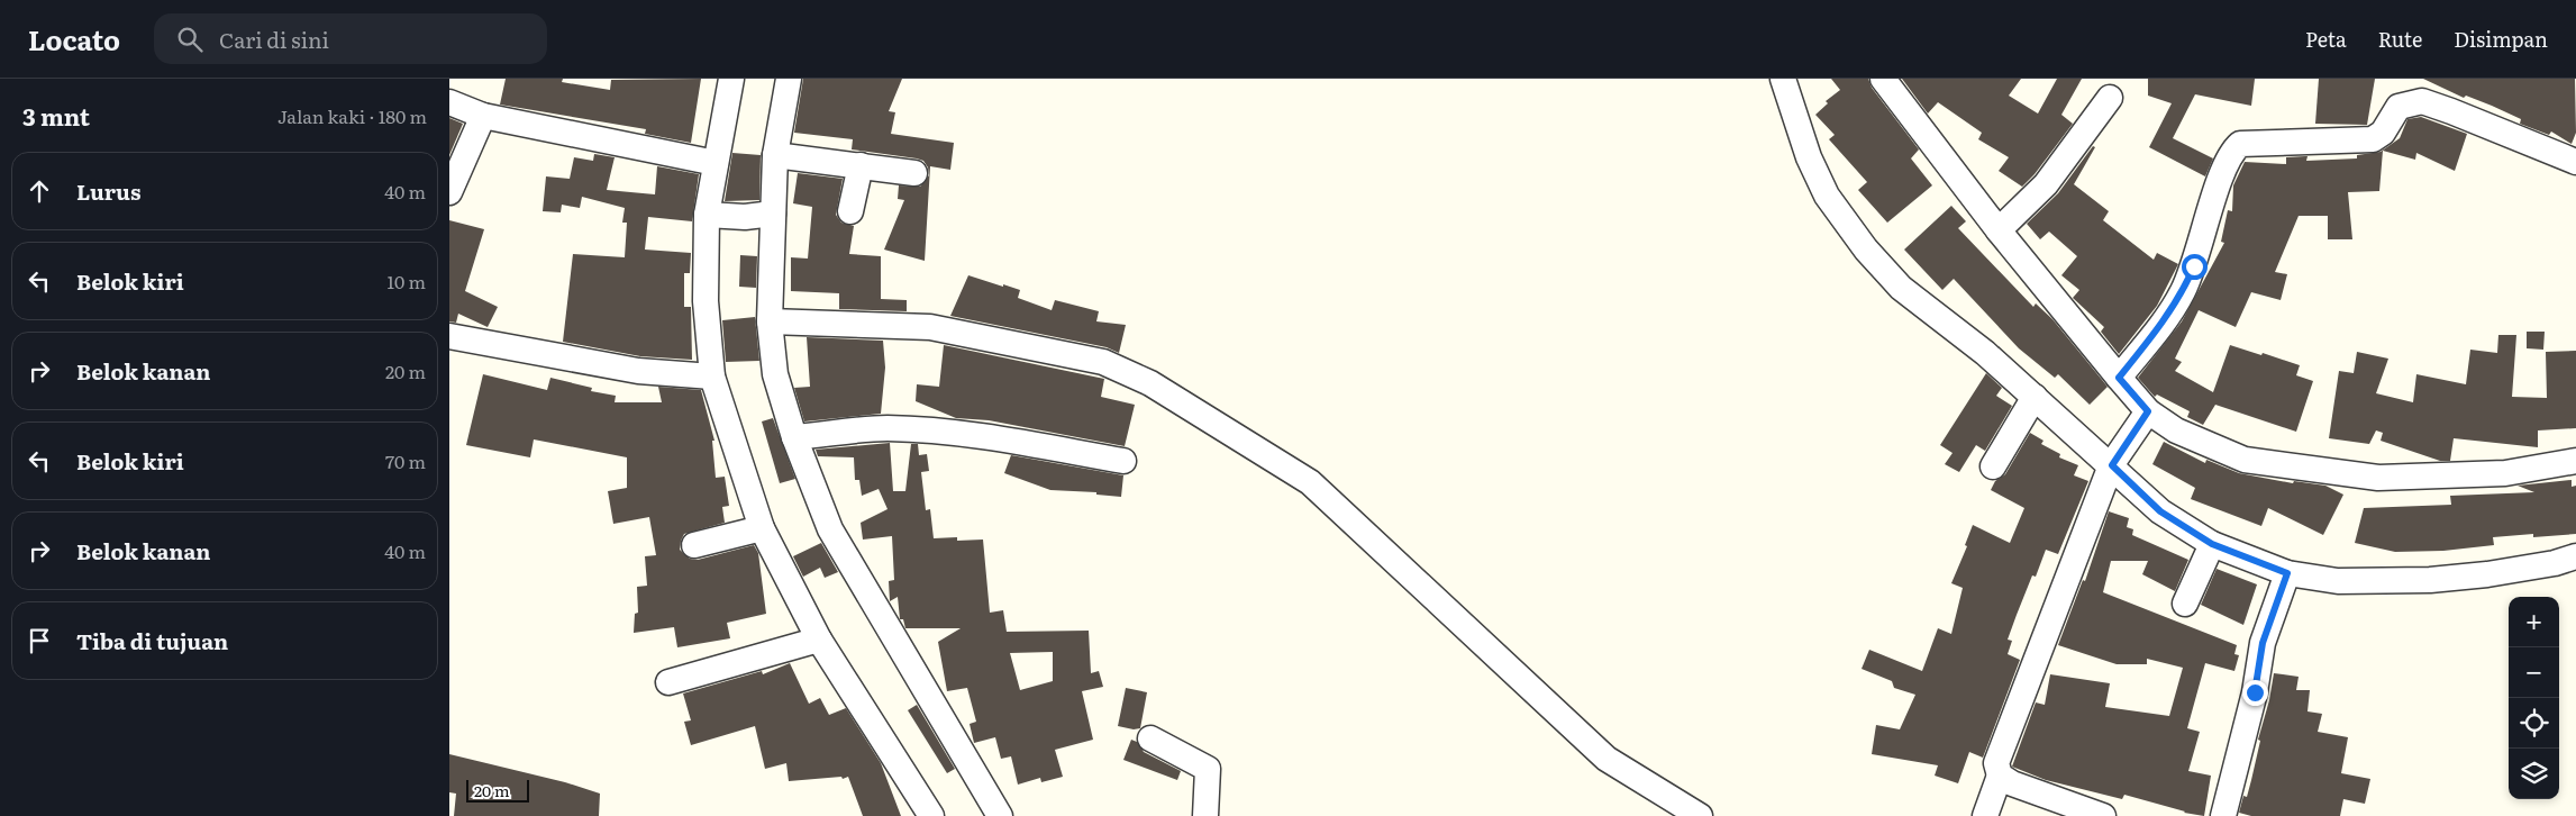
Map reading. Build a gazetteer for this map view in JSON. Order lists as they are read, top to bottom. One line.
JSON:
{"scale_bar":"20 m","page":{"header":"Locato","search":"Cari di sini","nav":["Peta","Rute","Disimpan"],"heading":["3 mnt","Jalan kaki · 180 m"],"list":[["Lurus","40 m"],["Belok kiri","10 m"],["Belok kanan","20 m"],["Belok kiri","70 m"],["Belok kanan","40 m"],"Tiba di tujuan"],"map_buttons":["+","−"],"scale":"20 m"}}
